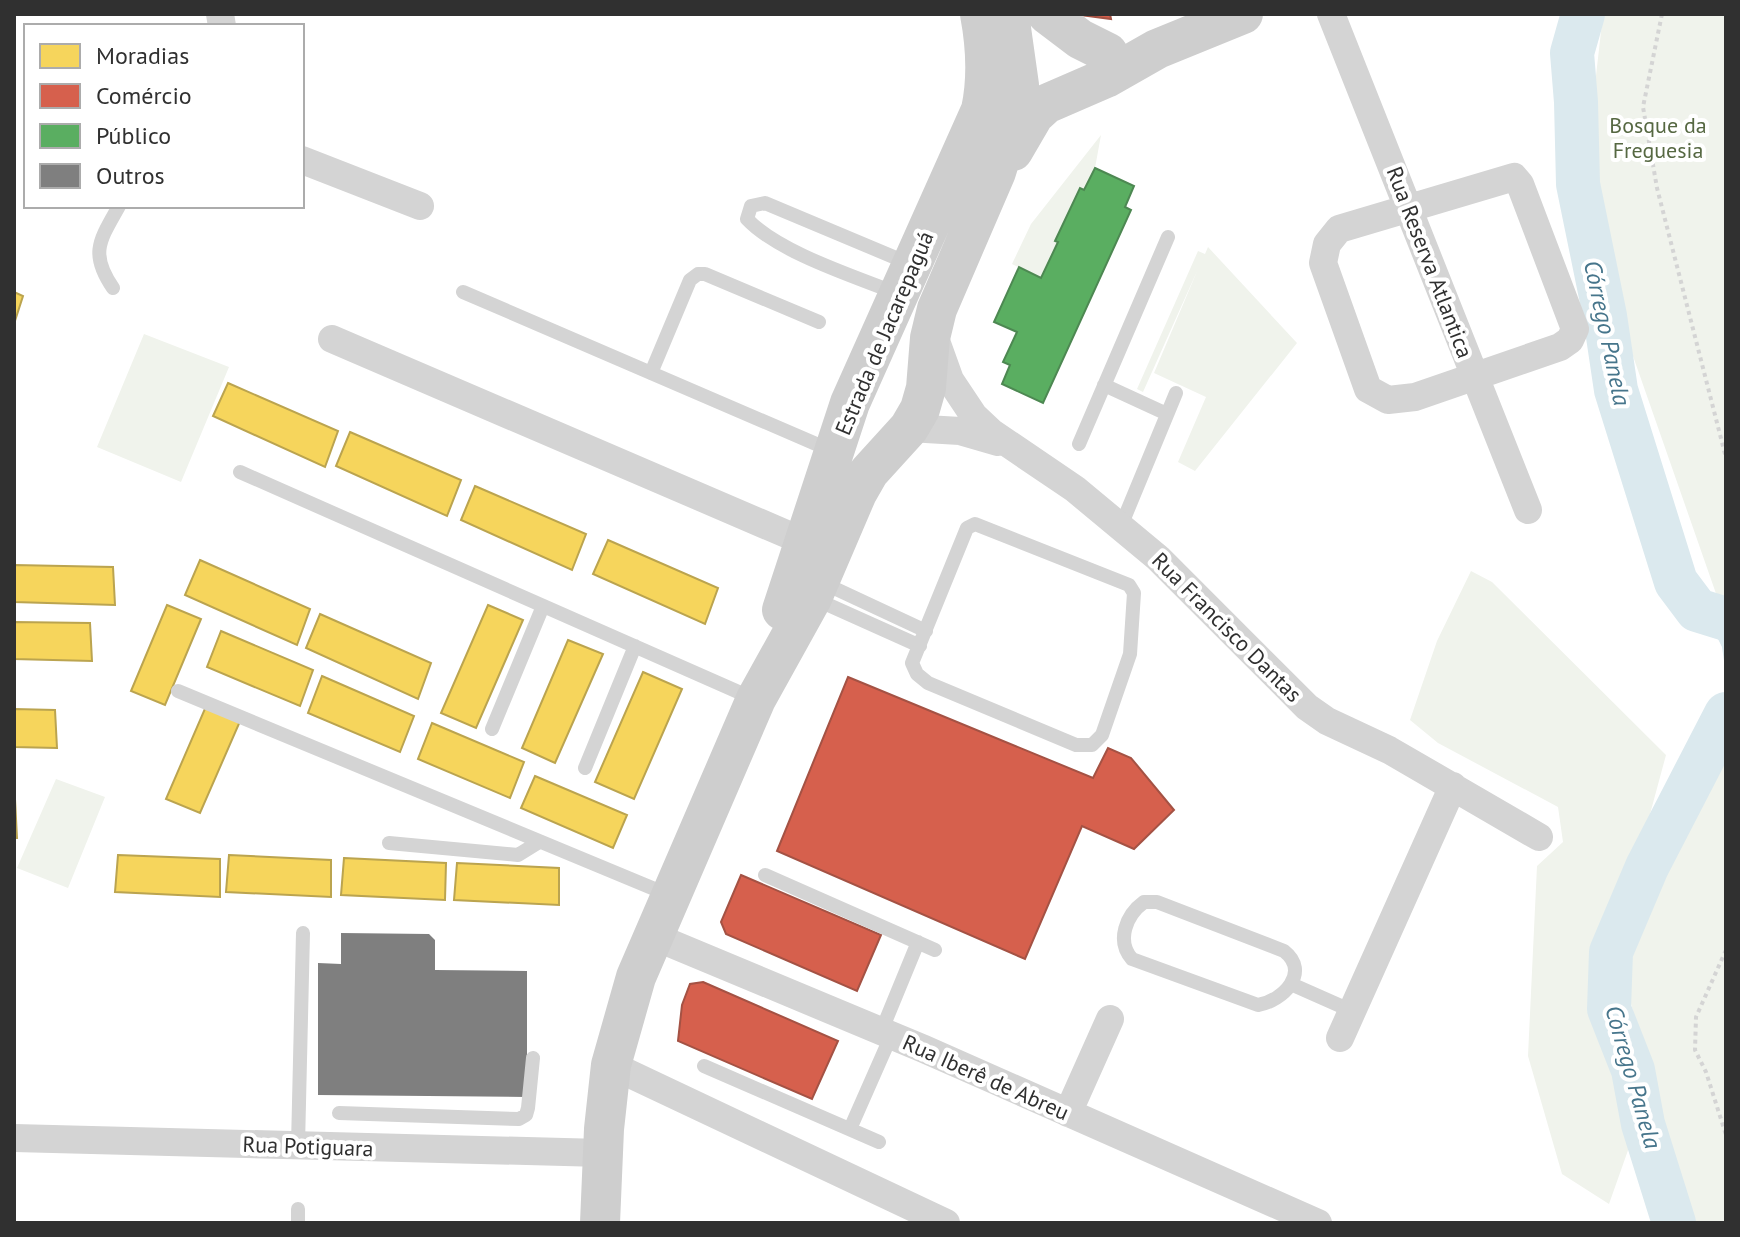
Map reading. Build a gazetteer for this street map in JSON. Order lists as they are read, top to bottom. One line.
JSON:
{"streets":{"main road":["Estrada de Jacarepaguá"],"street":["Rua Reserva Atlantica","Rua Francisco Dantas","Rua Iberê de Abreu","Rua Potiguara"]},"crossings":[["Estrada de Jacarepaguá","Rua Francisco Dantas"],["Estrada de Jacarepaguá","Rua Iberê de Abreu"],["Estrada de Jacarepaguá","Rua Potiguara"]],"water":["Córrego Panela"],"parks":["Bosque da Freguesia"],"legend":["Moradias","Comércio","Público","Outros"]}
